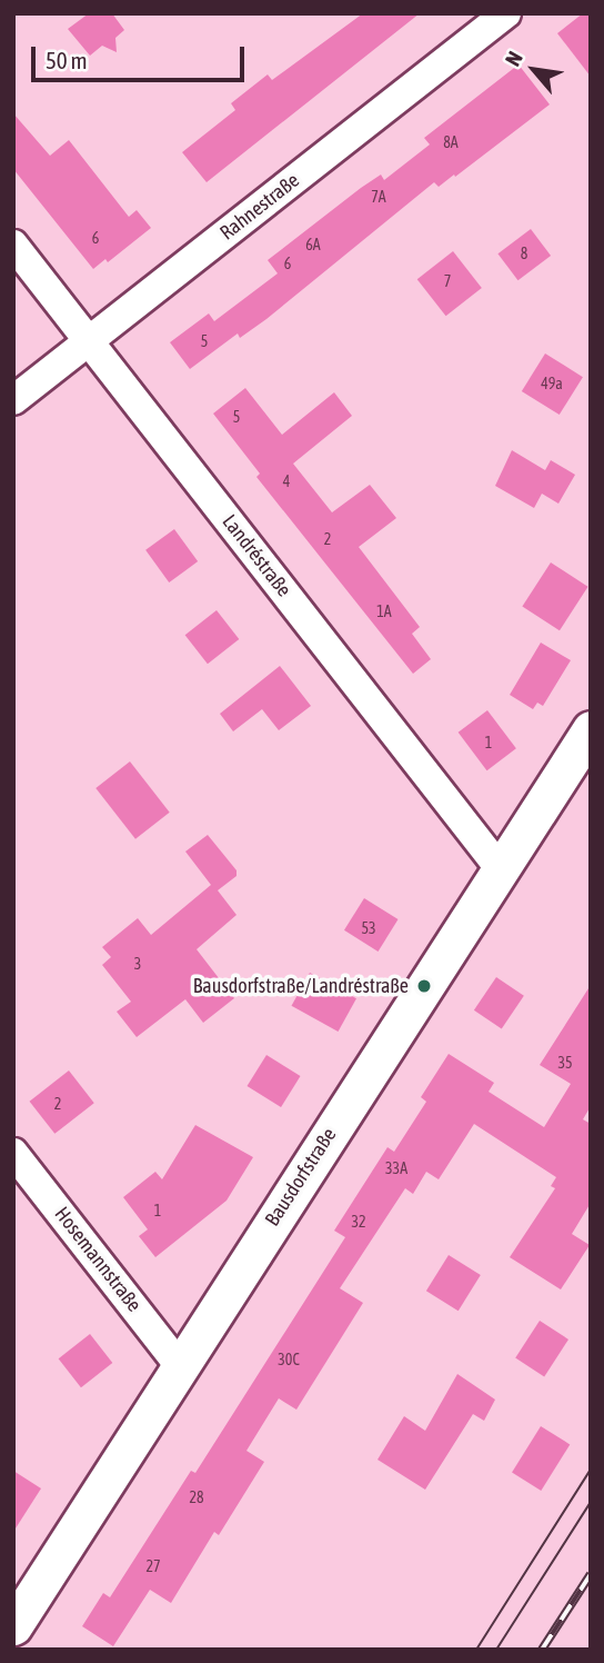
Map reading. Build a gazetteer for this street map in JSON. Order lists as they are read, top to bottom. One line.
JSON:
{"streets":{"street":["Rahnestraße","Landréstraße","Bausdorfstraße","Hosemannstraße"]},"crossings":[["Rahnestraße","Landréstraße"],["Landréstraße","Bausdorfstraße"],["Bausdorfstraße","Hosemannstraße"]],"places":["Bausdorfstraße/Landréstraße"],"house_numbers":["8A","7A","6","6A","8","6","7","5","49a","5","4","2","1A","1","53","3","35","2","33A","1","32","30C","28","27"],"scale_bar":"50 m","north":"top left"}
